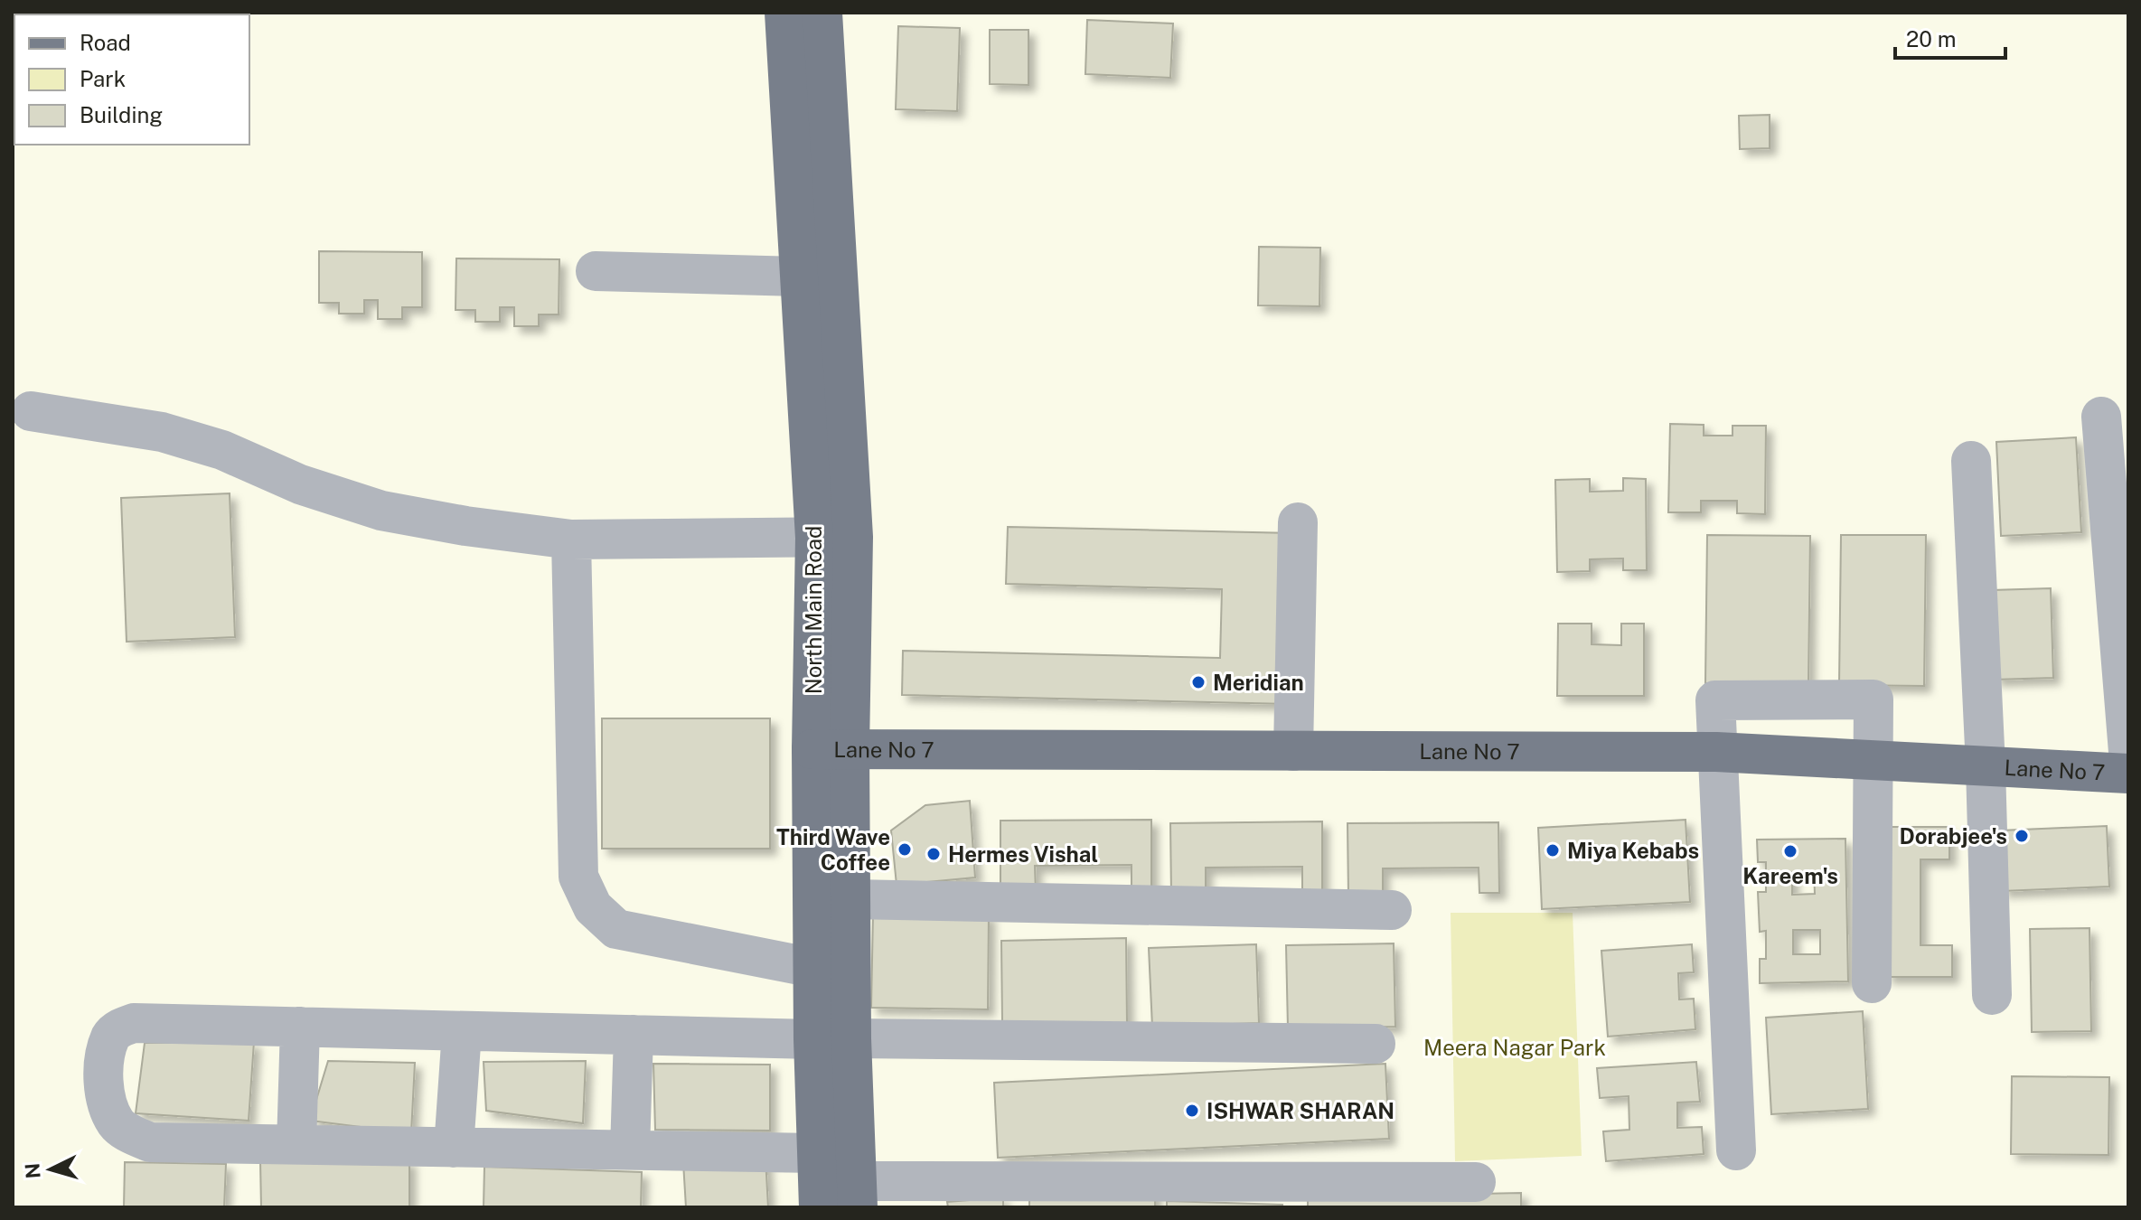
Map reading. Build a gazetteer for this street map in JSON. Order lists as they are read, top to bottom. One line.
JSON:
{"streets":{"main road":["North Main Road","Lane No 7"]},"crossings":[["North Main Road","Lane No 7"]],"parks":["Meera Nagar Park"],"places":["Meridian","Dorabjee's","Third Wave Coffee","Miya Kebabs","Kareem's","Hermes Vishal","ISHWAR SHARAN"],"legend":["Road","Park","Building"],"scale_bar":"20 m","north":"left"}
